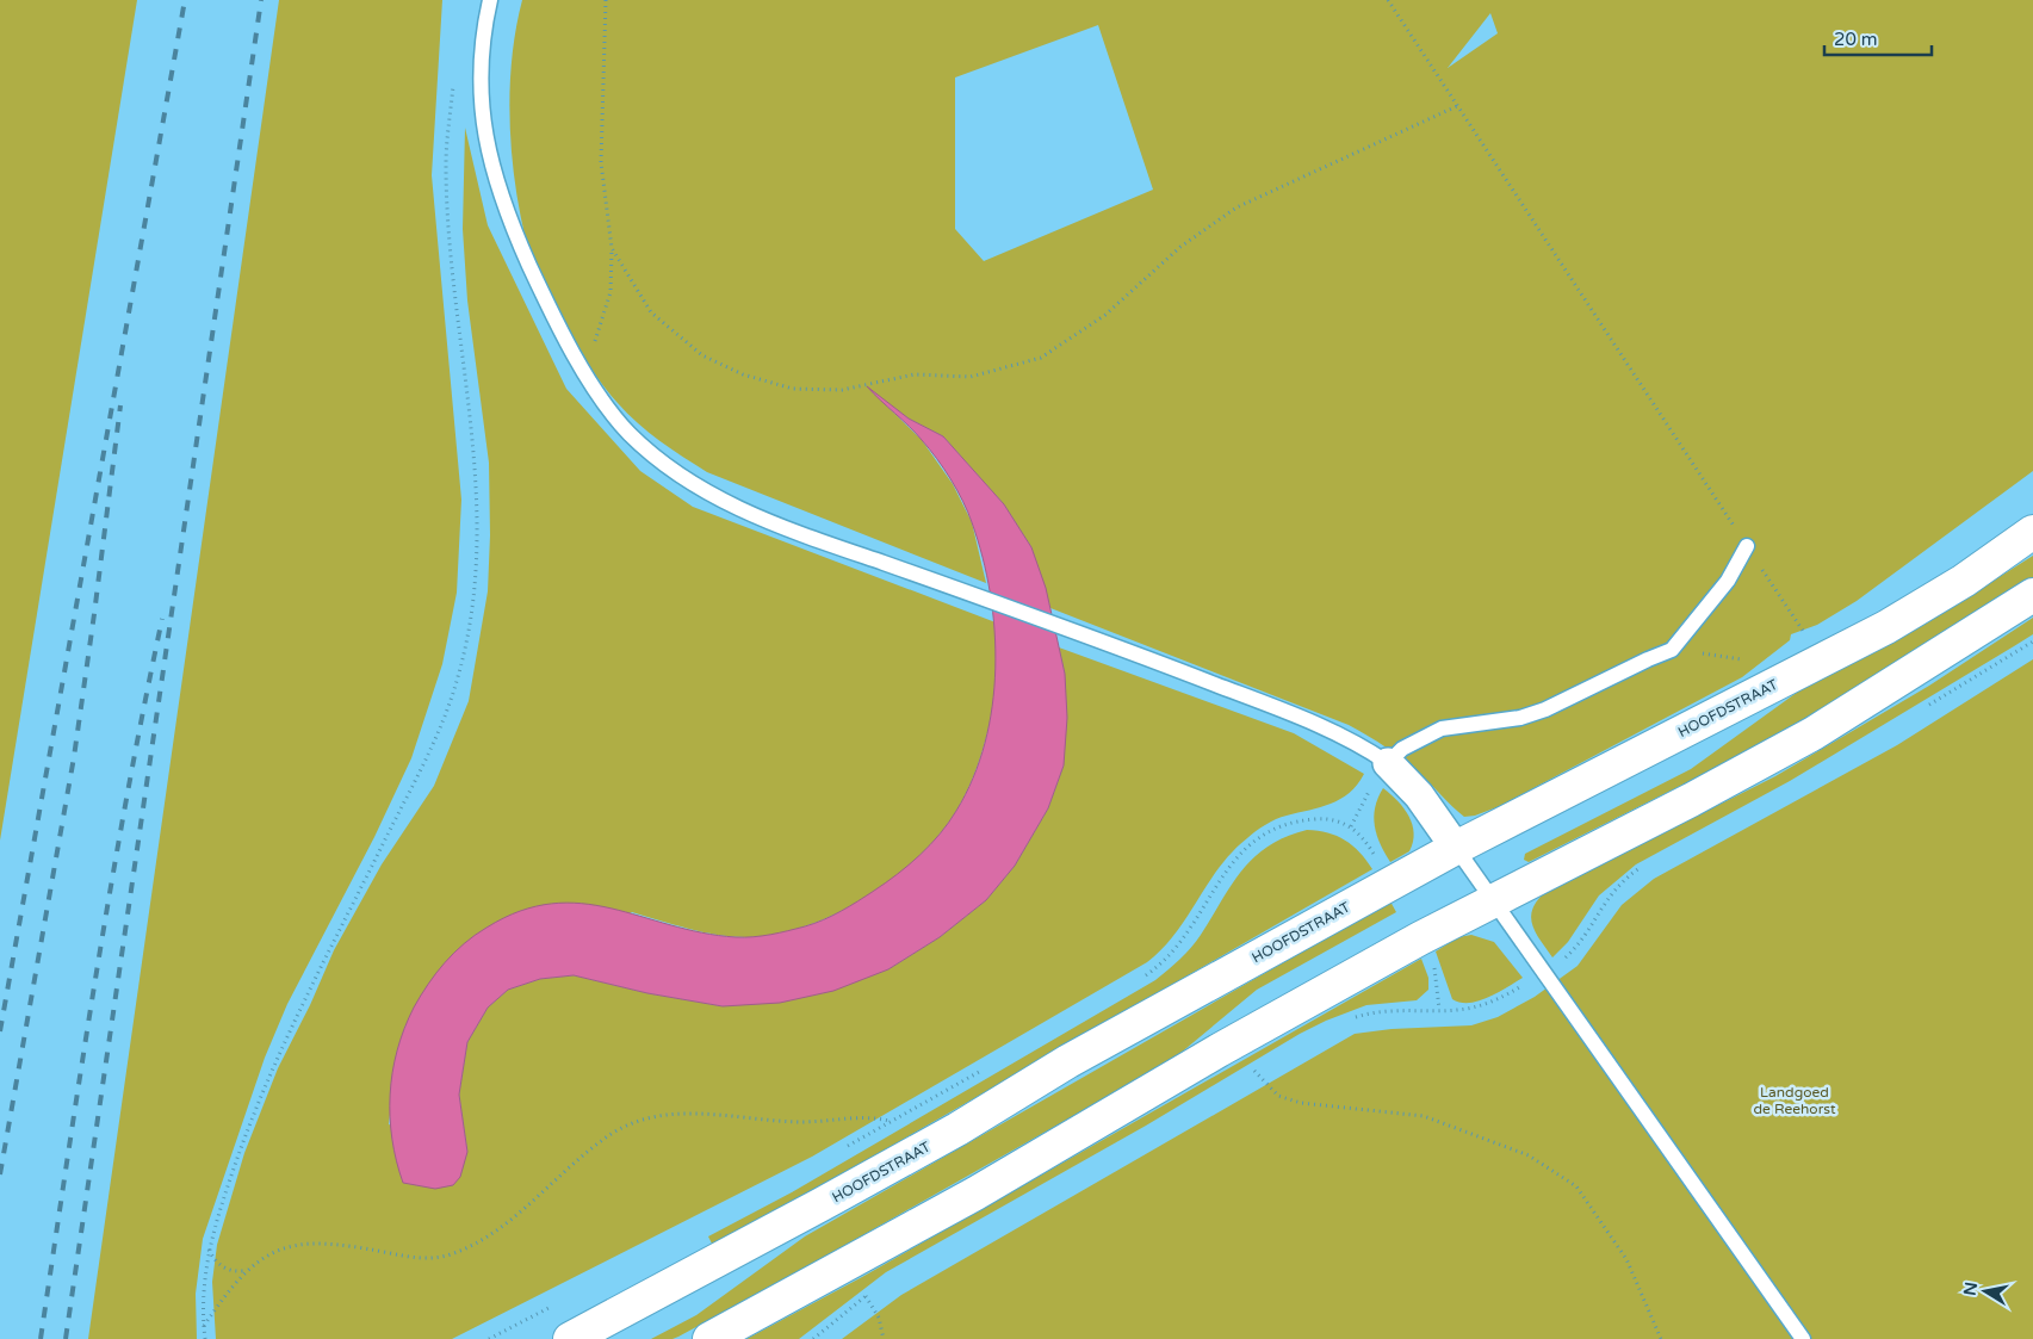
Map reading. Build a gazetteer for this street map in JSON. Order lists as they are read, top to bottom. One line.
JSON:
{"streets":{"main road":["HOOFDSTRAAT"]},"parks":["Landgoed de Reehorst"],"scale_bar":"20 m","north":"left"}
